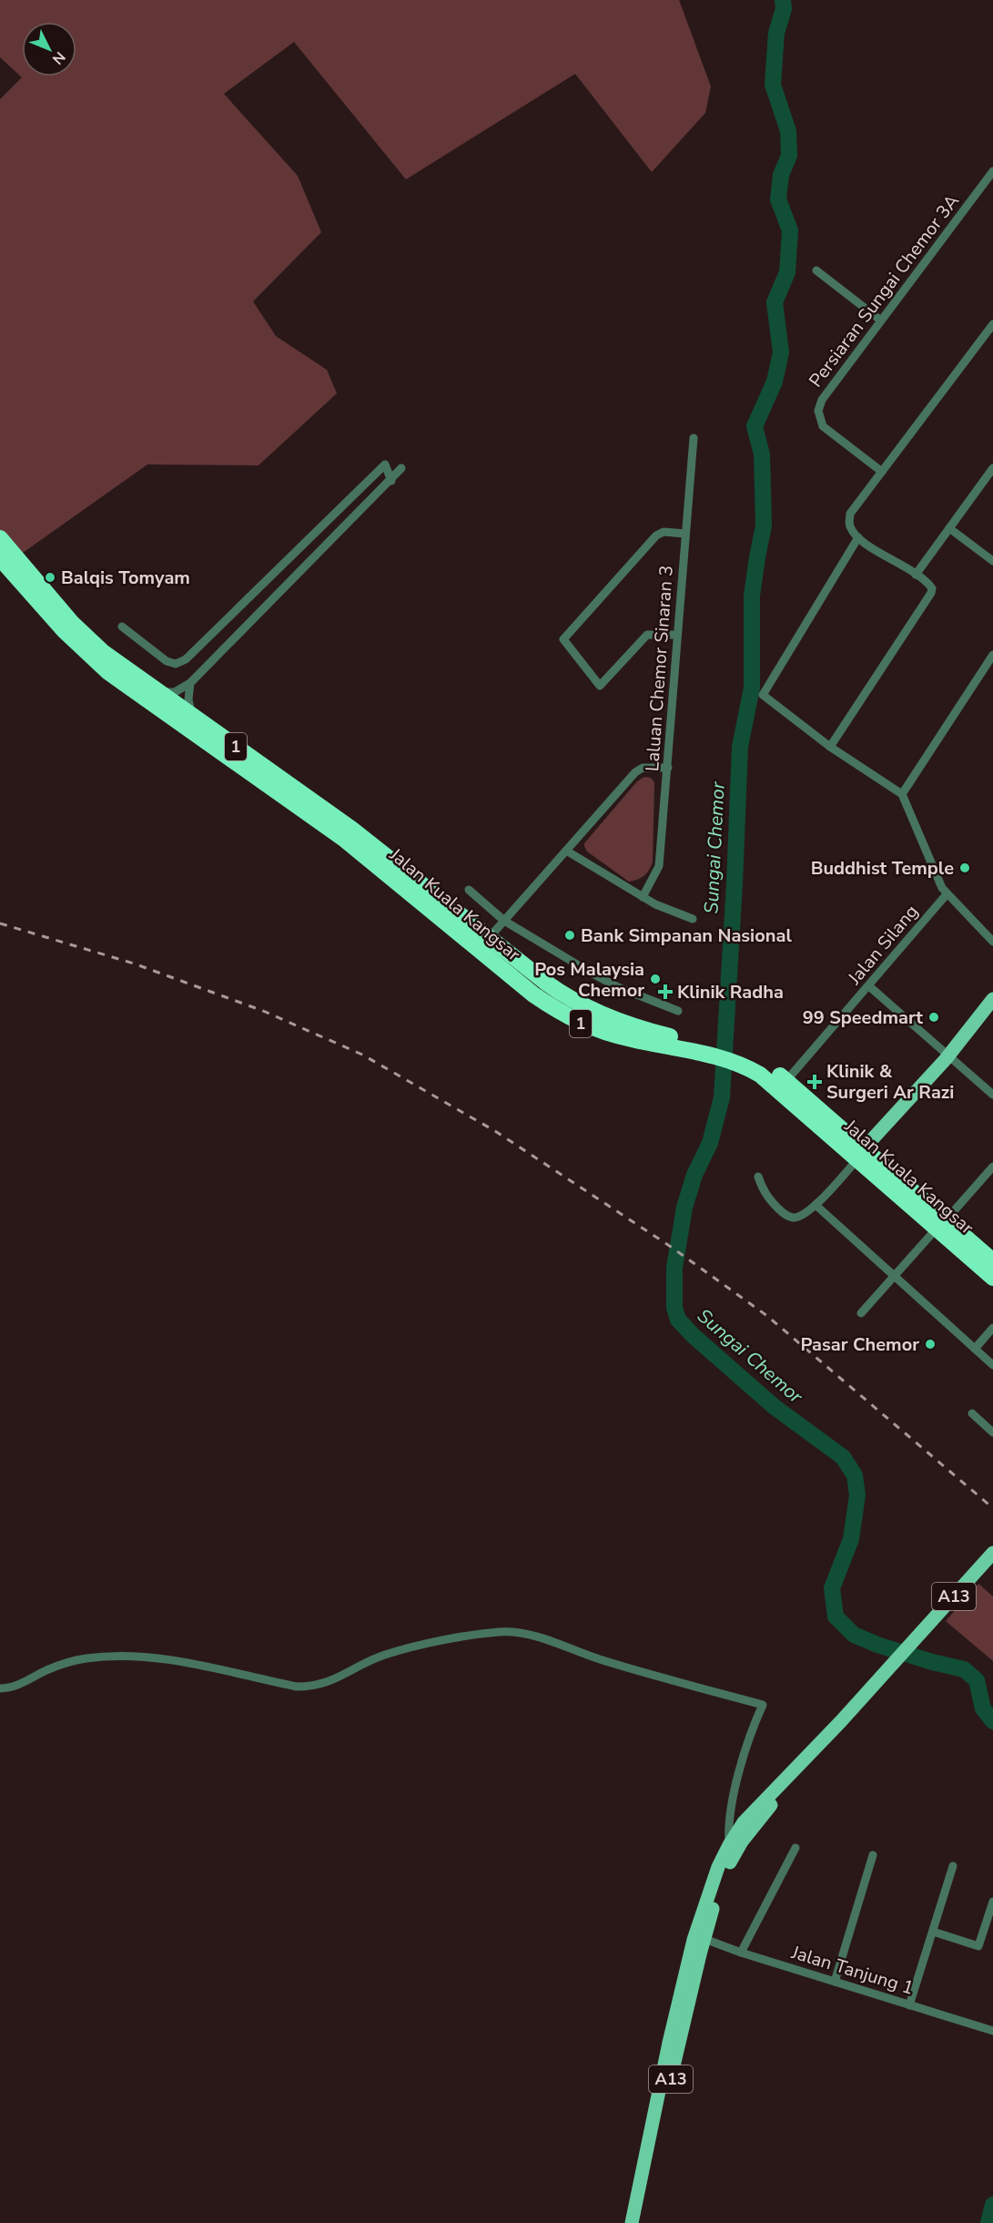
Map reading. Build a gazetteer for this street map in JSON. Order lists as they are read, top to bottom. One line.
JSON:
{"streets":{"highway":["1","Jalan Kuala Kangsar"],"main road":["A13"],"street":["Persiaran Sungai Chemor 3A","Laluan Chemor Sinaran 3","Jalan Silang","Jalan Tanjung 1"]},"crossings":[["Jalan Kuala Kangsar","Jalan Silang"],["A13","Jalan Tanjung 1"]],"water":["Sungai Chemor"],"places":{"other":["Balqis Tomyam","Buddhist Temple","Bank Simpanan Nasional","Pos Malaysia Chemor","99 Speedmart","Pasar Chemor"],"health":["Klinik Radha","Klinik & Surgeri Ar Razi"]},"north":"bottom right"}
